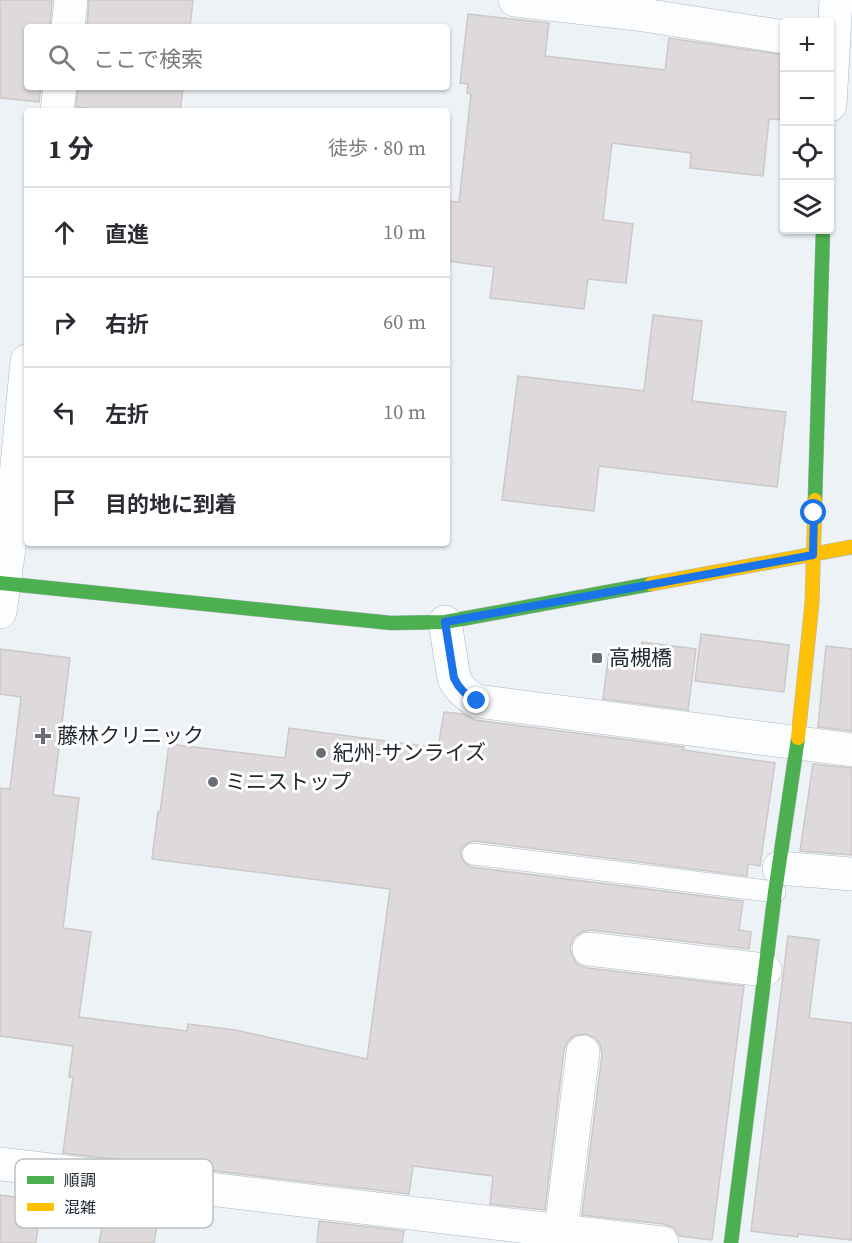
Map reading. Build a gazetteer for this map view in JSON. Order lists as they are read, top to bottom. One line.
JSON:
{"places":{"transit":["高槻橋"],"health":["藤林クリニック"],"other":["紀州-サンライズ","ミニストップ"]},"legend":["順調","混雑"],"page":{"map_buttons":["+","−"],"search":"ここで検索","heading":["1 分","徒歩 · 80 m"],"list":[["直進","10 m"],["右折","60 m"],["左折","10 m"],"目的地に到着"]}}
